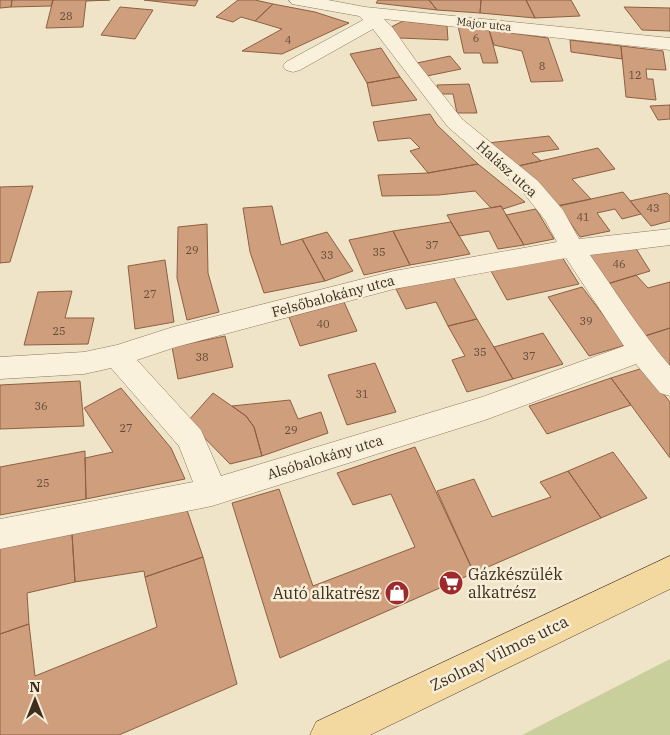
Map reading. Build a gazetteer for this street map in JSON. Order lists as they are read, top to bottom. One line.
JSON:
{"streets":{"main road":["Zsolnay Vilmos utca"],"street":["Major utca","Halász utca","Felsőbalokány utca","Alsóbalokány utca"]},"crossings":[["Major utca","Halász utca"],["Halász utca","Felsőbalokány utca"],["Halász utca","Alsóbalokány utca"]],"places":{"supermarket":["Gázkészülék alkatrész"],"shop":["Autó alkatrész"]},"house_numbers":["28","6","4","8","12","43","41","37","29","35","33","46","27","39","40","25","35","37","38","31","36","27","29","25"],"north":"top"}
